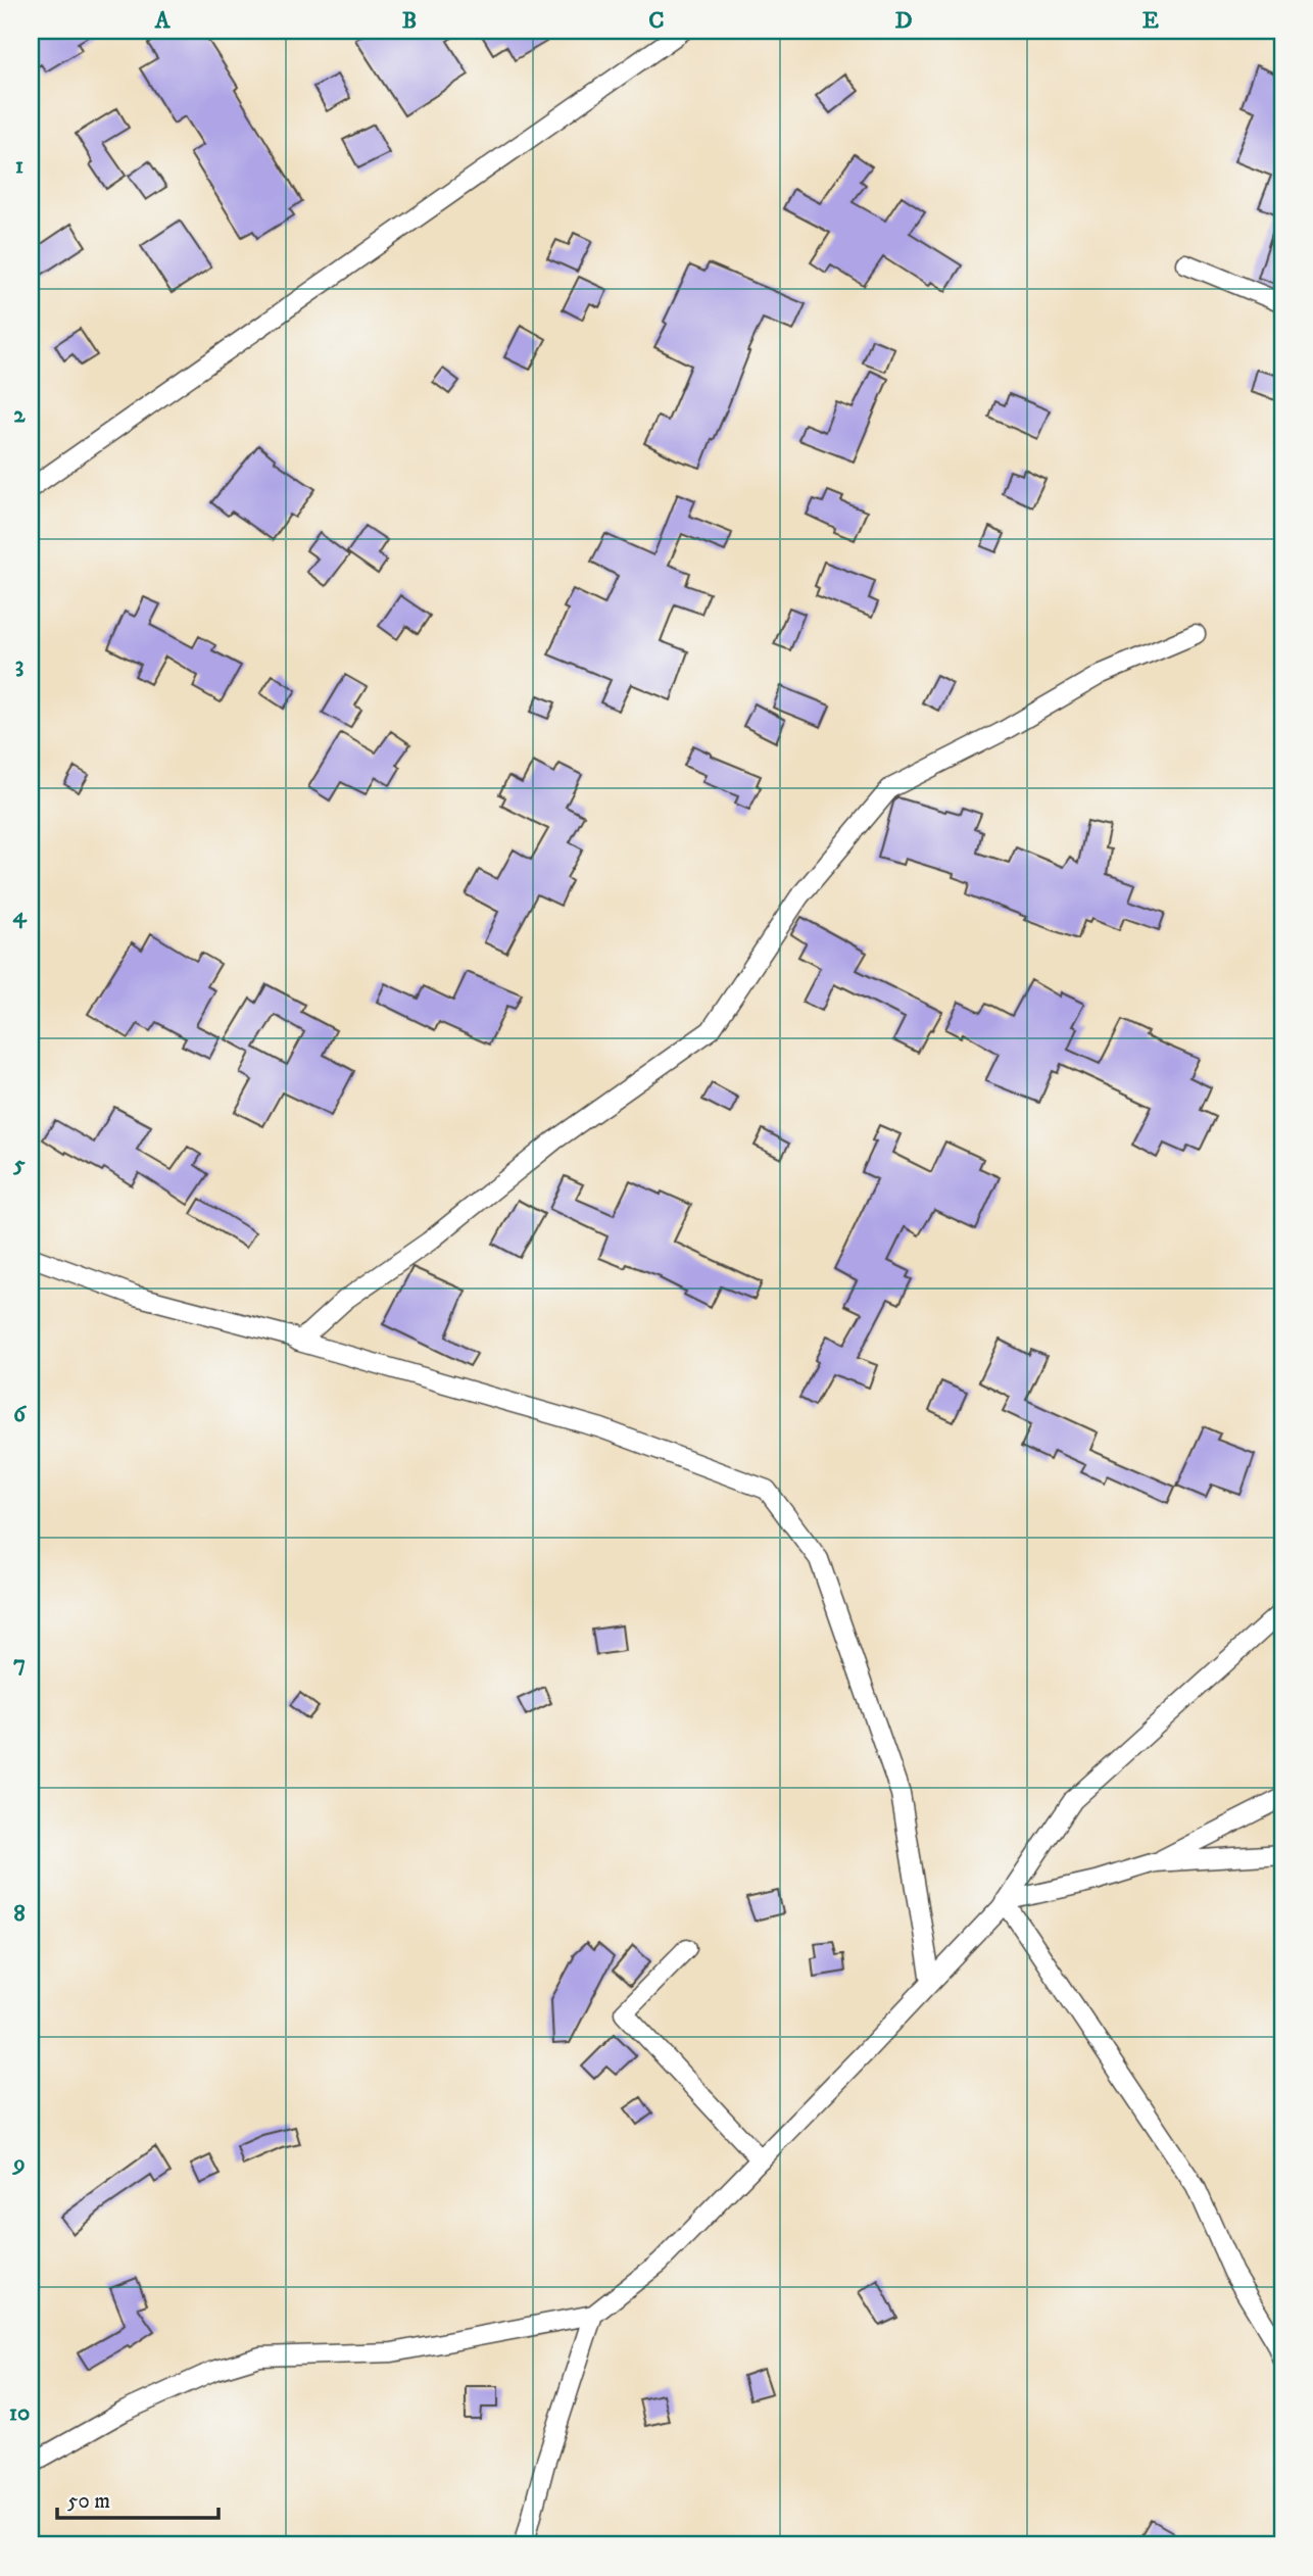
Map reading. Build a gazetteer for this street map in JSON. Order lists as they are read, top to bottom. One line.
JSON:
{"scale_bar":"50 m","grid":{"columns":["A","B","C","D","E"],"rows":["1","2","3","4","5","6","7","8","9","10"]}}
